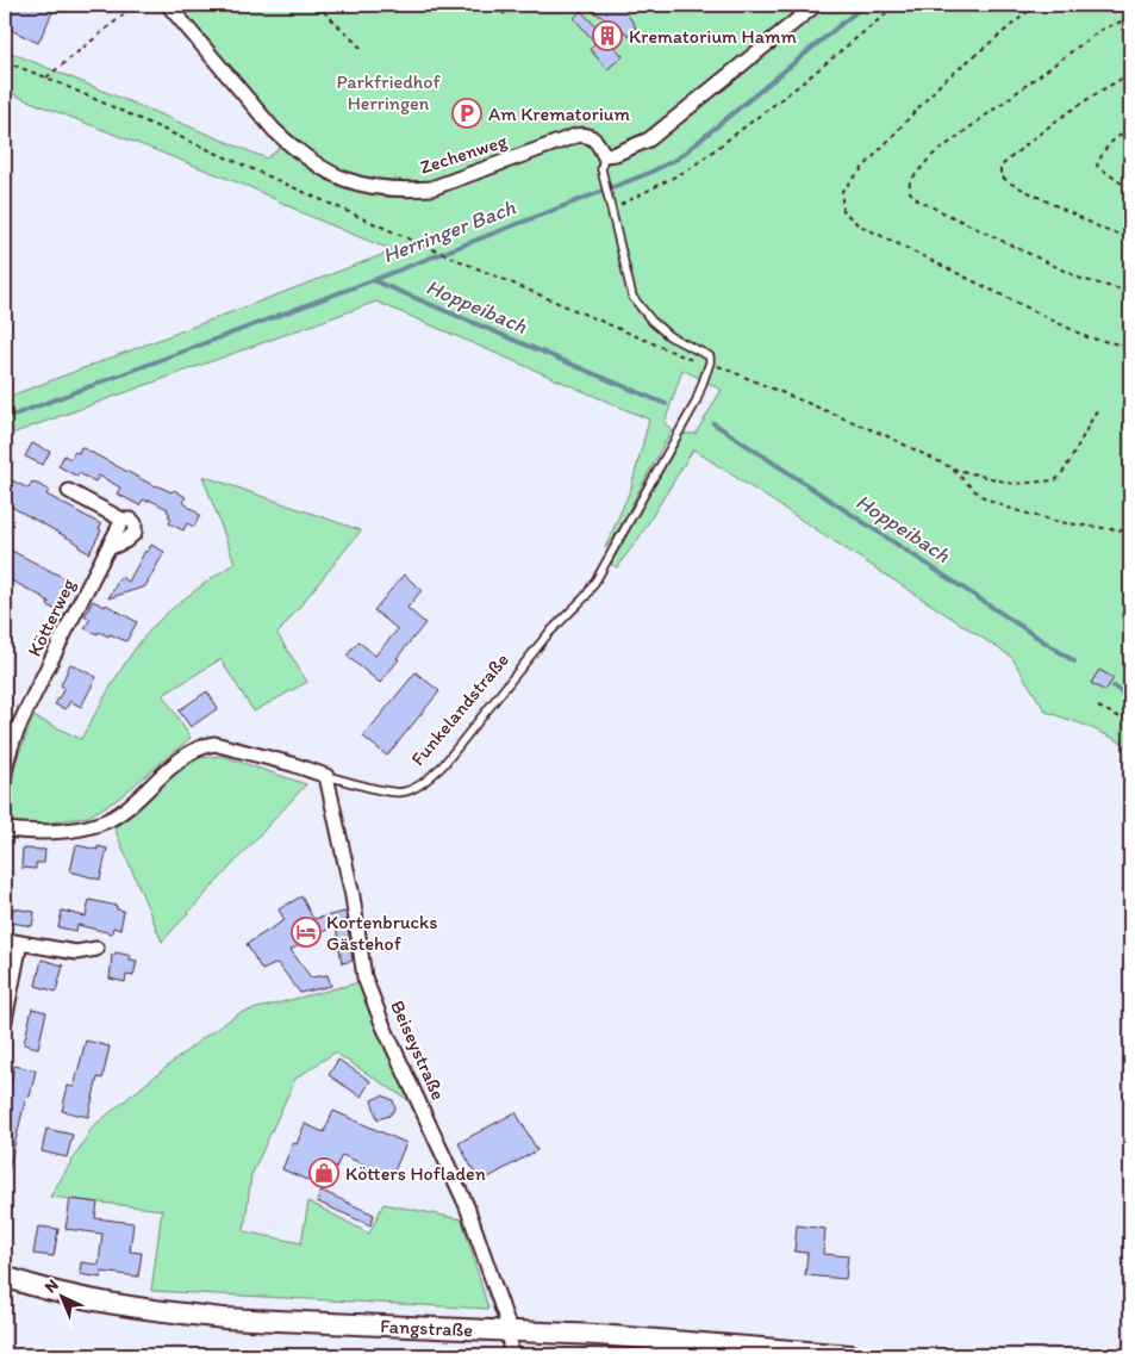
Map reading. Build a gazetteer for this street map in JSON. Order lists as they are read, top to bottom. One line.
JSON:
{"streets":{"main road":["Fangstraße"],"street":["Zechenweg","Kötterweg","Funkelandstraße","Beiseystraße"]},"crossings":[["Funkelandstraße","Beiseystraße"],["Beiseystraße","Fangstraße"]],"water":["Herringer Bach","Hoppeibach"],"parks":["Parkfriedhof Herringen"],"places":{"building":["Krematorium Hamm"],"parking":["Am Krematorium"],"hotel":["Kortenbrucks Gästehof"],"shop":["Kötters Hofladen"]},"north":"top left"}
